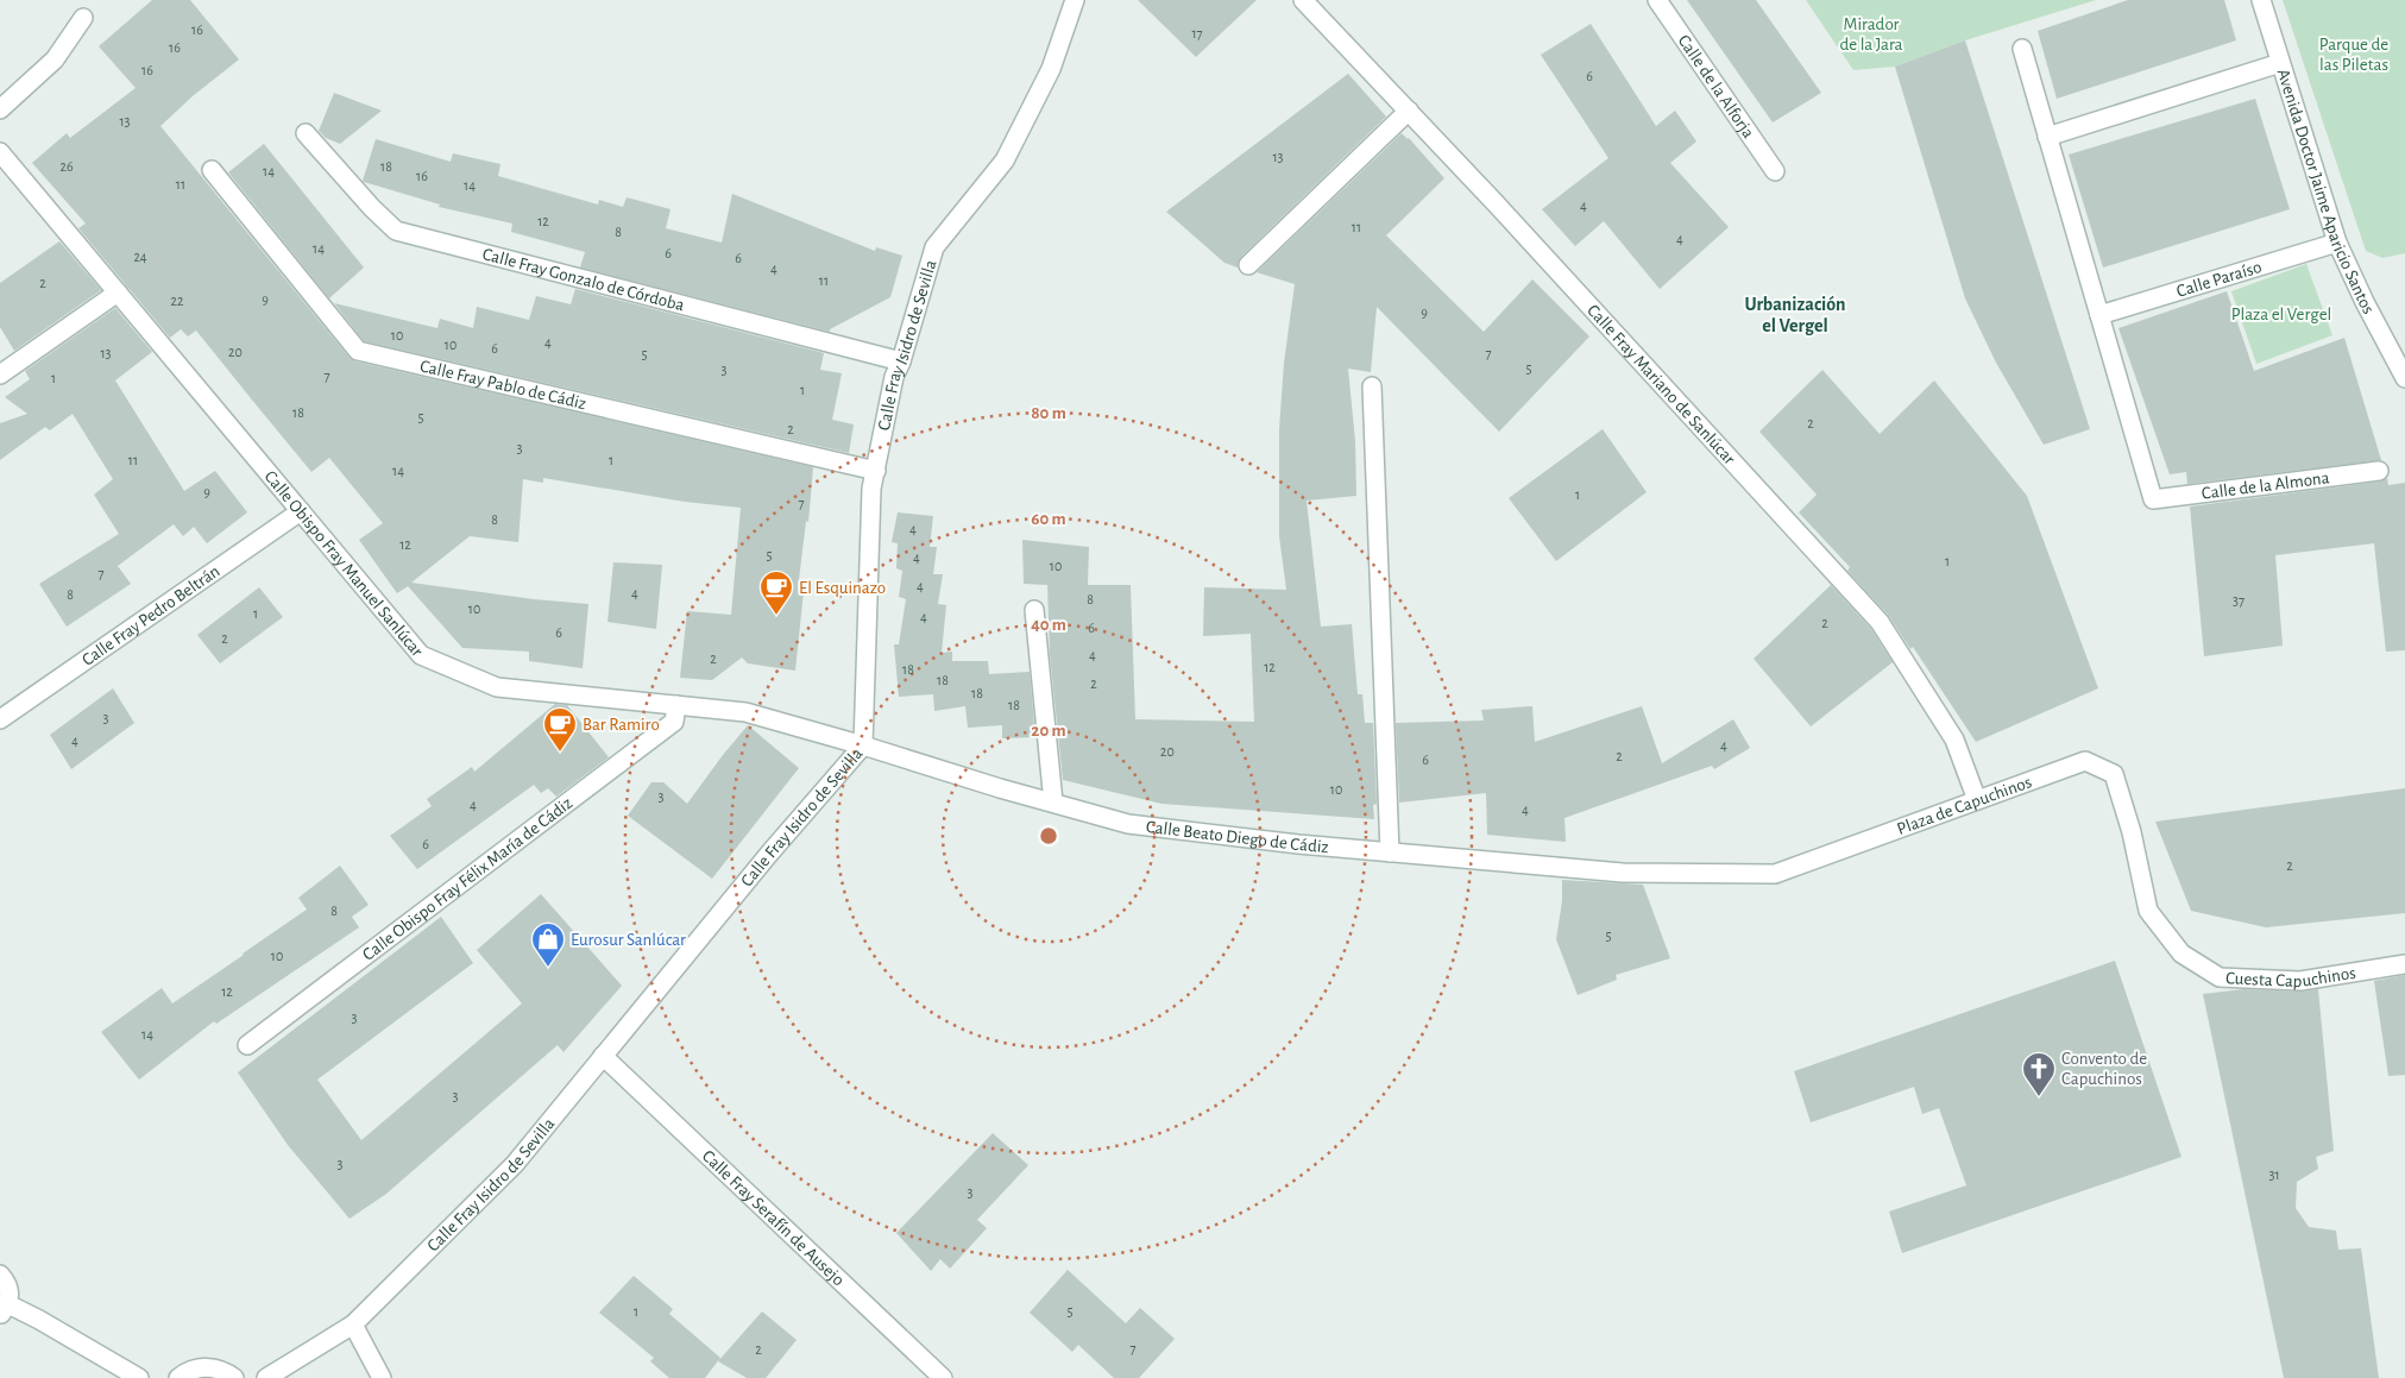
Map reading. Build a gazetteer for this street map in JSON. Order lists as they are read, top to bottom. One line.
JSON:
{"streets":{"street":["Calle de la Alforja","Avenida Doctor Jaime Aparicio Santos","Calle Paraíso","Calle Fray Gonzalo de Córdoba","Calle Fray Isidro de Sevilla","Calle Fray Pablo de Cádiz","Calle Fray Mariano de Sanlúcar","Calle de la Almona","Calle Obispo Fray Manuel Sanlúcar","Calle Fray Pedro Beltrán","Plaza de Capuchinos","Calle Beato Diego de Cádiz","Calle Obispo Fray Félix María de Cádiz","Cuesta Capuchinos","Calle Fray Serafín de Ausejo"]},"crossings":[["Avenida Doctor Jaime Aparicio Santos","Calle Paraíso"],["Calle Paraíso","Calle de la Almona"],["Calle Fray Gonzalo de Córdoba","Calle Fray Isidro de Sevilla"],["Calle Fray Isidro de Sevilla","Calle Fray Pablo de Cádiz"],["Calle Fray Isidro de Sevilla","Calle Obispo Fray Manuel Sanlúcar"],["Calle Fray Isidro de Sevilla","Calle Beato Diego de Cádiz"],["Calle Fray Isidro de Sevilla","Calle Fray Serafín de Ausejo"],["Calle Fray Mariano de Sanlúcar","Plaza de Capuchinos"],["Calle Obispo Fray Manuel Sanlúcar","Calle Fray Pedro Beltrán"],["Calle Obispo Fray Manuel Sanlúcar","Calle Beato Diego de Cádiz"],["Calle Obispo Fray Manuel Sanlúcar","Calle Obispo Fray Félix María de Cádiz"],["Plaza de Capuchinos","Calle Beato Diego de Cádiz"],["Plaza de Capuchinos","Cuesta Capuchinos"]],"districts":["Urbanización el Vergel"],"parks":["Mirador de la Jara","Parque de las Piletas","Plaza el Vergel"],"places":{"cafe":["El Esquinazo","Bar Ramiro"],"shop":["Eurosur Sanlúcar"],"church":["Convento de Capuchinos"]},"house_numbers":["16","17","16","16","6","13","13","26","18","14","16","11","14","4","12","11","8","4","14","6","24","6","4","11","2","9","22","9","10","4","10","6","20","13","7","5","5","3","7","1","1","18","5","2","2","3","11","1","14","9","1","7","8","4","12","5","4","1","10","7","4","4","8","8","37","10","1","4","2","6","6","2","4","2","12","18","18","2","18","18","3","4","4","20","2","6","10","3","4","4","6","2","8","5","10","12","3","14","3","3","31","3","1","5","7","2"],"rings":["80 m","60 m","40 m","20 m"]}
